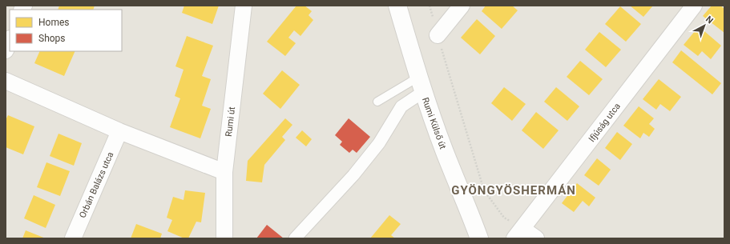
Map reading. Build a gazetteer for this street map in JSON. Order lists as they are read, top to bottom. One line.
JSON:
{"streets":{"street":["Rumi út","Ifjúság utca","Rumi Külső út","Orbán Balázs utca"]},"districts":["GYÖNGYÖSHERMÁN"],"legend":["Homes","Shops"],"north":"top right"}
